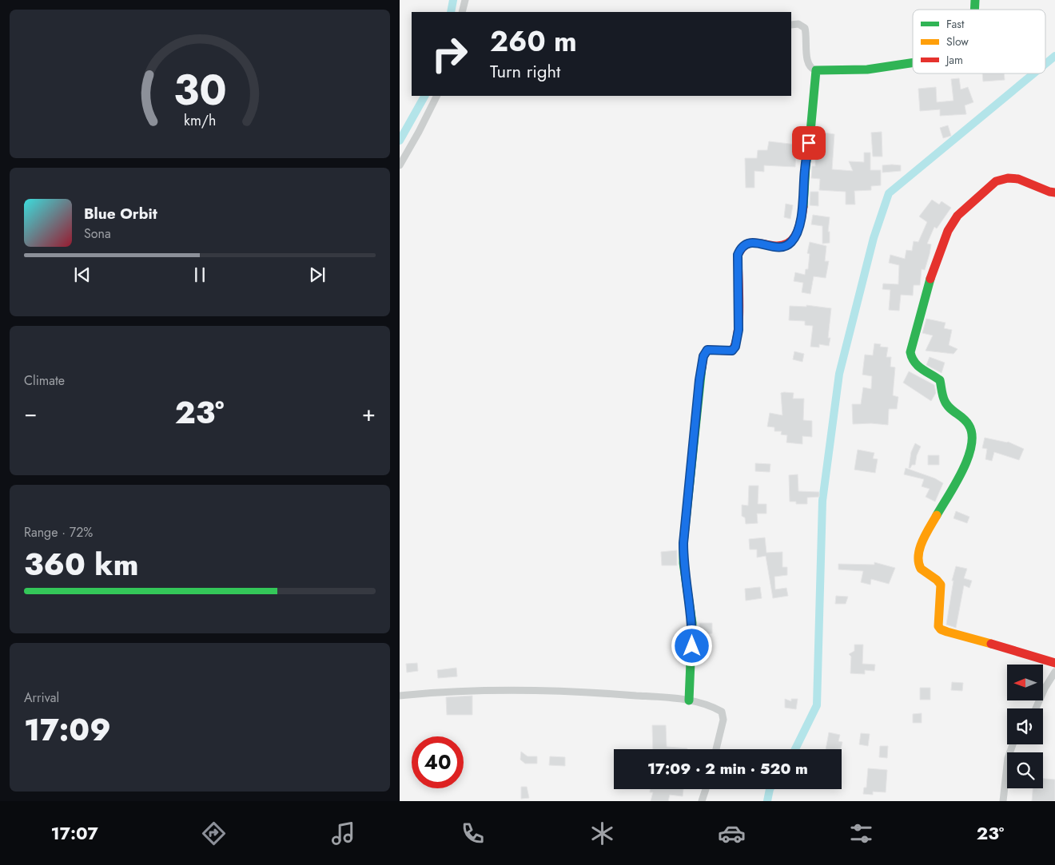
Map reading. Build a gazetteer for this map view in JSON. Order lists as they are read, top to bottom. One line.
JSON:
{"legend":["Fast","Slow","Jam"],"north":"left","page":{"turn":["260 m","Turn right"],"song":["Blue Orbit","Sona"],"tile":["Climate",["Range · 72%","360 km"],["Arrival","17:09"]],"heat":["−","23°","+"],"limit":"40","trip":"17:09 · 2 min · 520 m","tabs":["17:07","23°"],"gauge":["30","km/h"]}}
